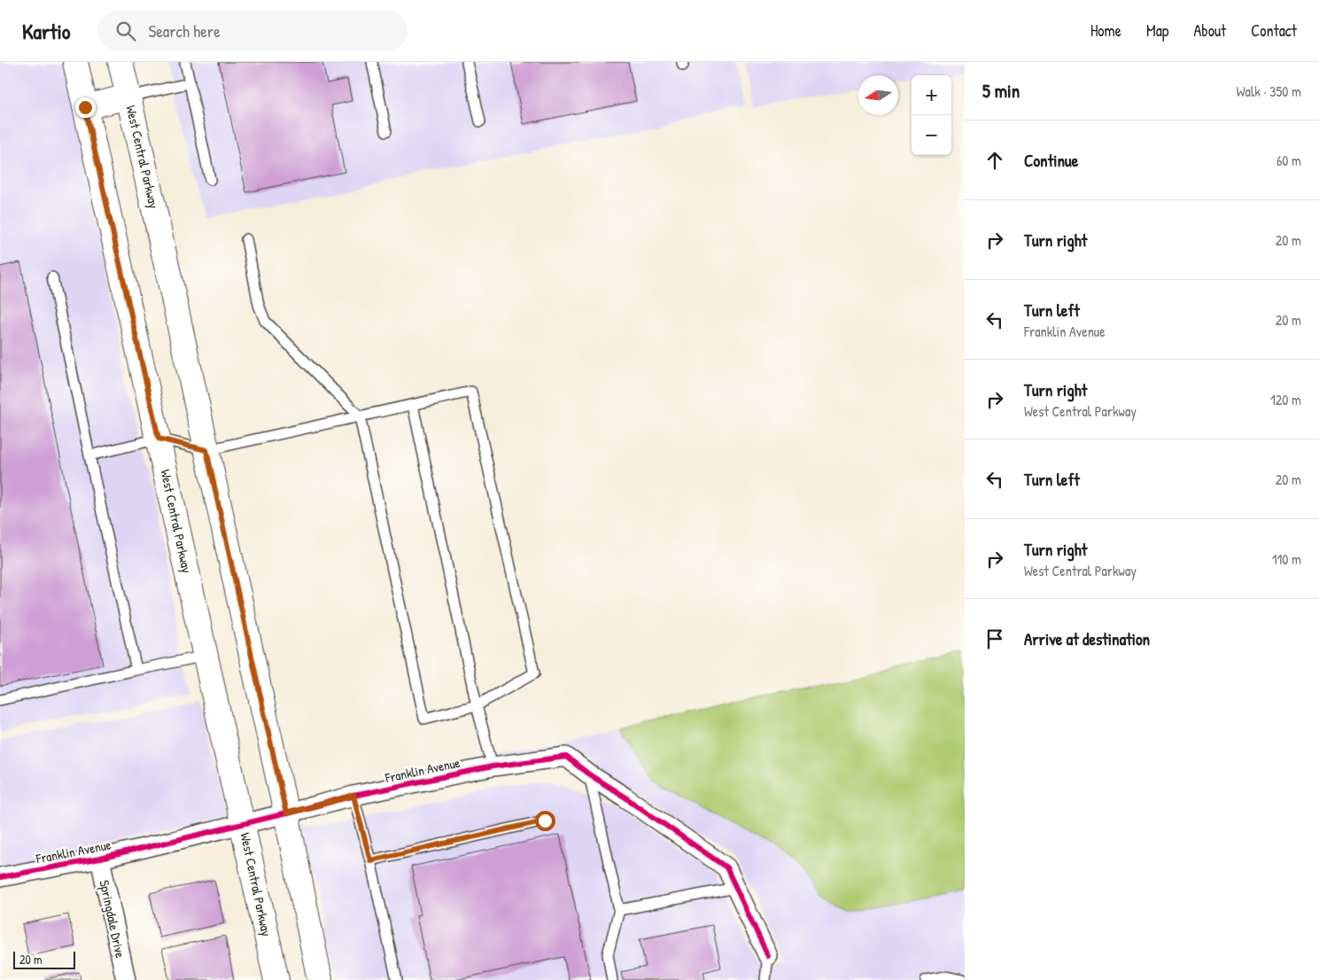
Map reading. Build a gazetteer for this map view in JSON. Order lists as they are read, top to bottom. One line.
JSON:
{"streets":{"main road":["West Central Parkway"],"street":["Franklin Avenue","Springdale Drive"]},"crossings":[["West Central Parkway","Franklin Avenue"],["Franklin Avenue","Springdale Drive"]],"scale_bar":"20 m","north":"left","page":{"header":"Kartio","search":"Search here","nav":["Home","Map","About","Contact"],"heading":["5 min","Walk · 350 m"],"map_buttons":["+","−"],"list":[["Continue","60 m"],["Turn right","20 m"],["Turn left","Franklin Avenue","20 m"],["Turn right","West Central Parkway","120 m"],["Turn left","20 m"],["Turn right","West Central Parkway","110 m"],"Arrive at destination"],"scale":"20 m"}}
